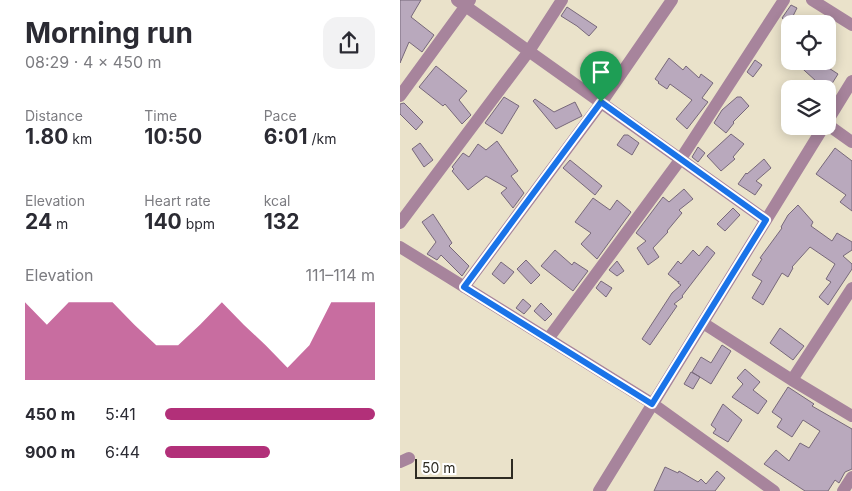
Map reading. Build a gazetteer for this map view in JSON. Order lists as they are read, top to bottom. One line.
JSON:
{"scale_bar":"50 m","page":{"heading":["Morning run","08:29 · 4 × 450 m"],"stats":[["Distance","1.80 km"],["Time","10:50"],["Pace","6:01 /km"],["Elevation","24 m"],["Heart rate","140 bpm"],["kcal","132"]],"chart":["Elevation","111–114 m"],"list":[{"name":"450 m","note":"5:41"},{"name":"900 m","note":"6:44"}],"scale":"50 m"}}
